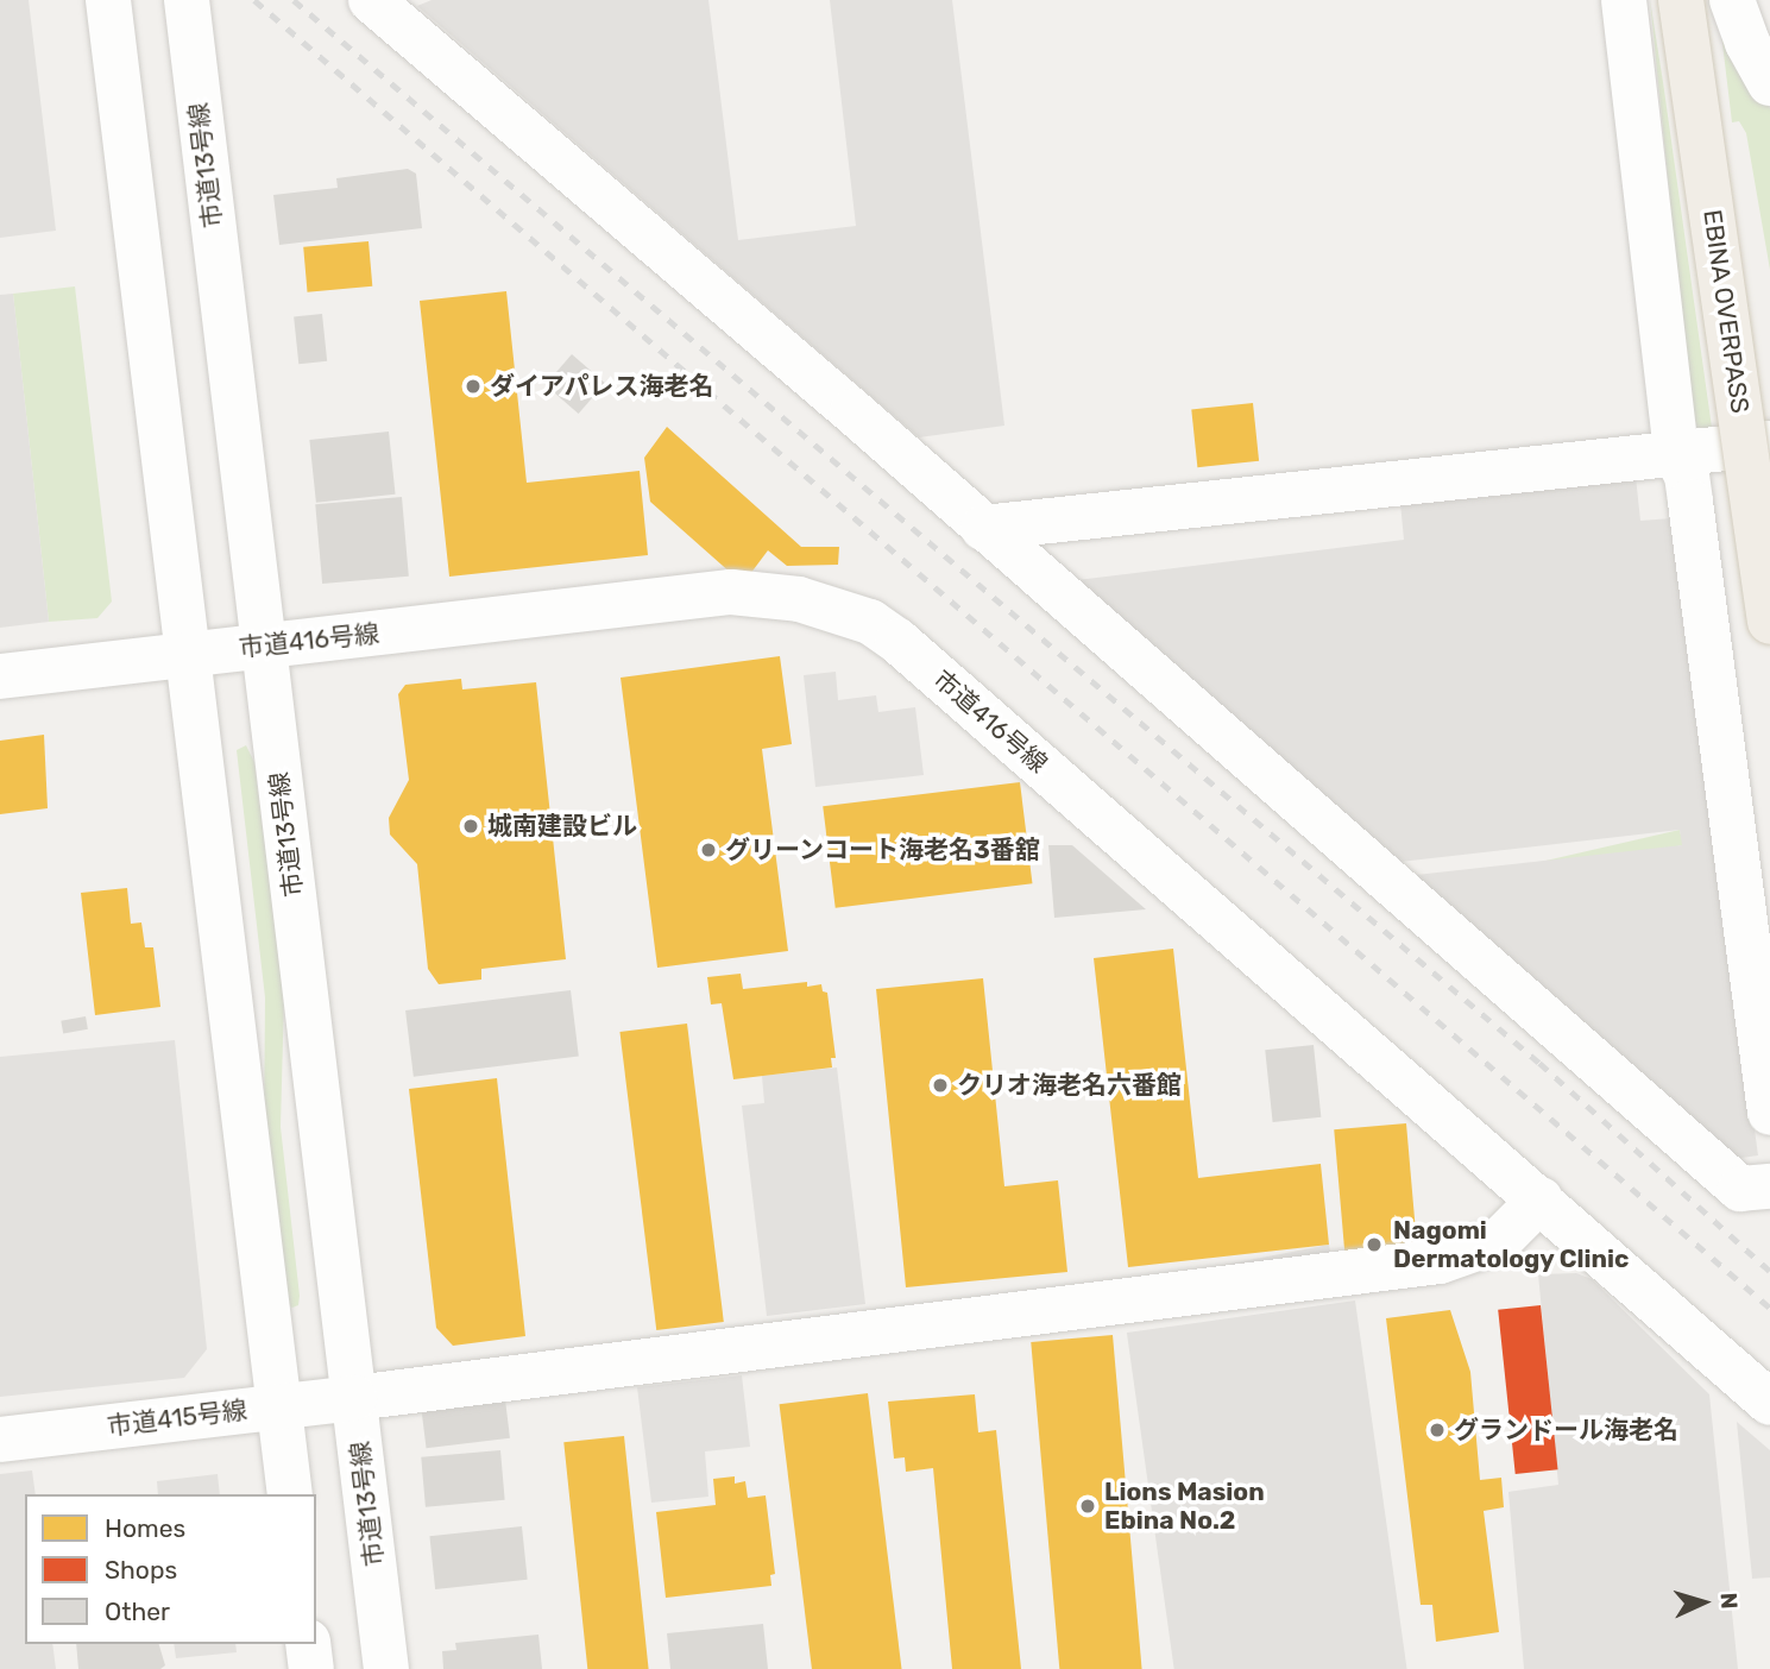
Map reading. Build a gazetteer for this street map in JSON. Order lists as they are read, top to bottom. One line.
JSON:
{"streets":{"main road":["EBINA OVERPASS"],"street":["市道13号線","市道416号線","市道415号線"]},"crossings":[["市道13号線","市道416号線"],["市道13号線","市道415号線"],["市道416号線","市道415号線"]],"places":["ダイアパレス海老名","城南建設ビル","グリーンコート海老名3番舘","クリオ海老名六番館","Nagomi Dermatology Clinic","グランドール海老名","Lions Masion Ebina No.2"],"legend":["Homes","Shops","Other"],"north":"right"}
